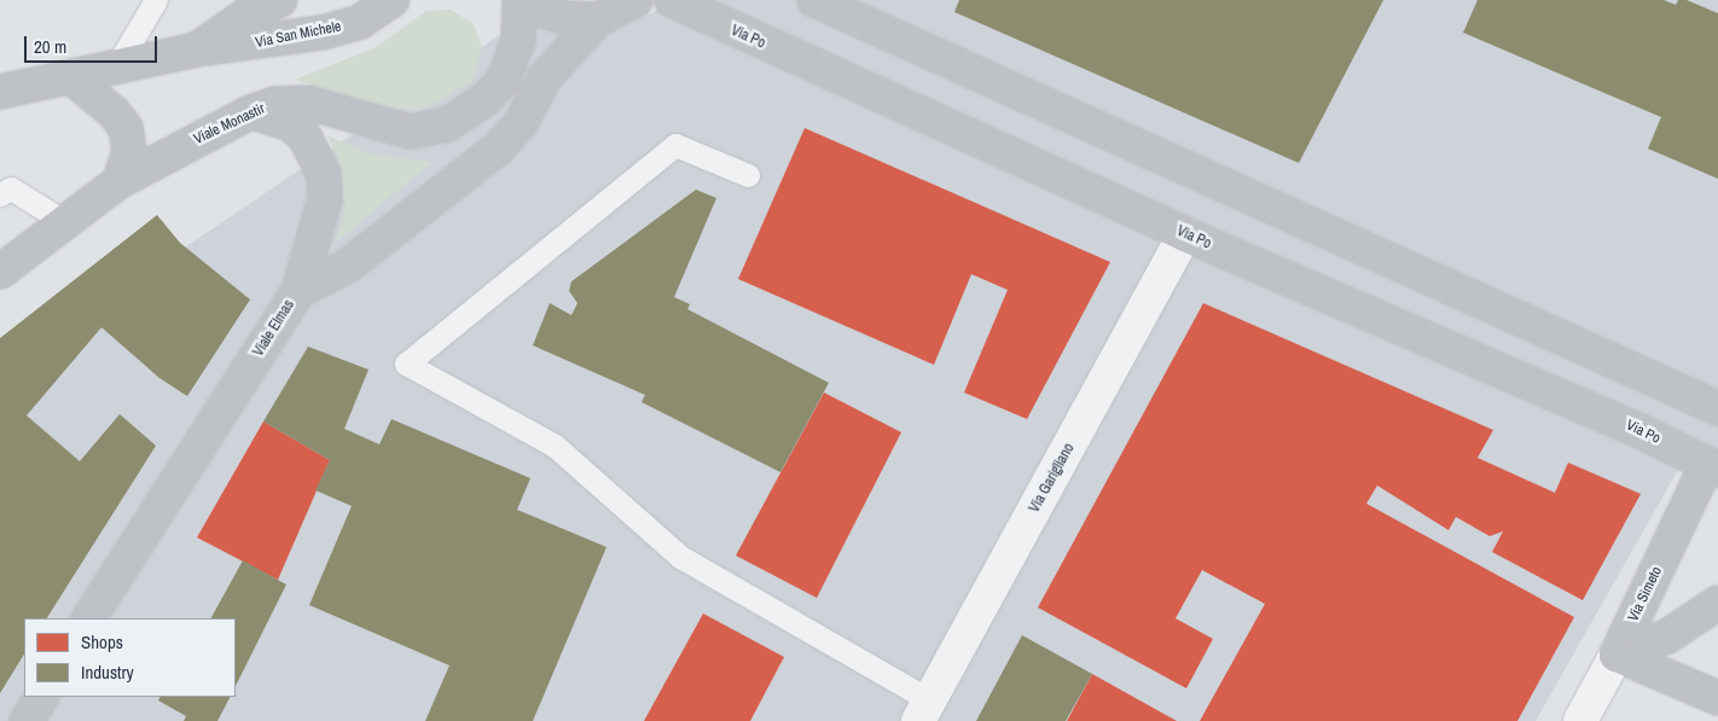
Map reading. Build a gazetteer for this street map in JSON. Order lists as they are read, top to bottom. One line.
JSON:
{"streets":{"main road":["Via San Michele","Via Po","Viale Monastir","Viale Elmas","Via Simeto"],"street":["Via Garigliano"]},"crossings":[["Via Po","Via Garigliano"],["Via Po","Via Simeto"]],"legend":["Shops","Industry"],"scale_bar":"20 m"}
